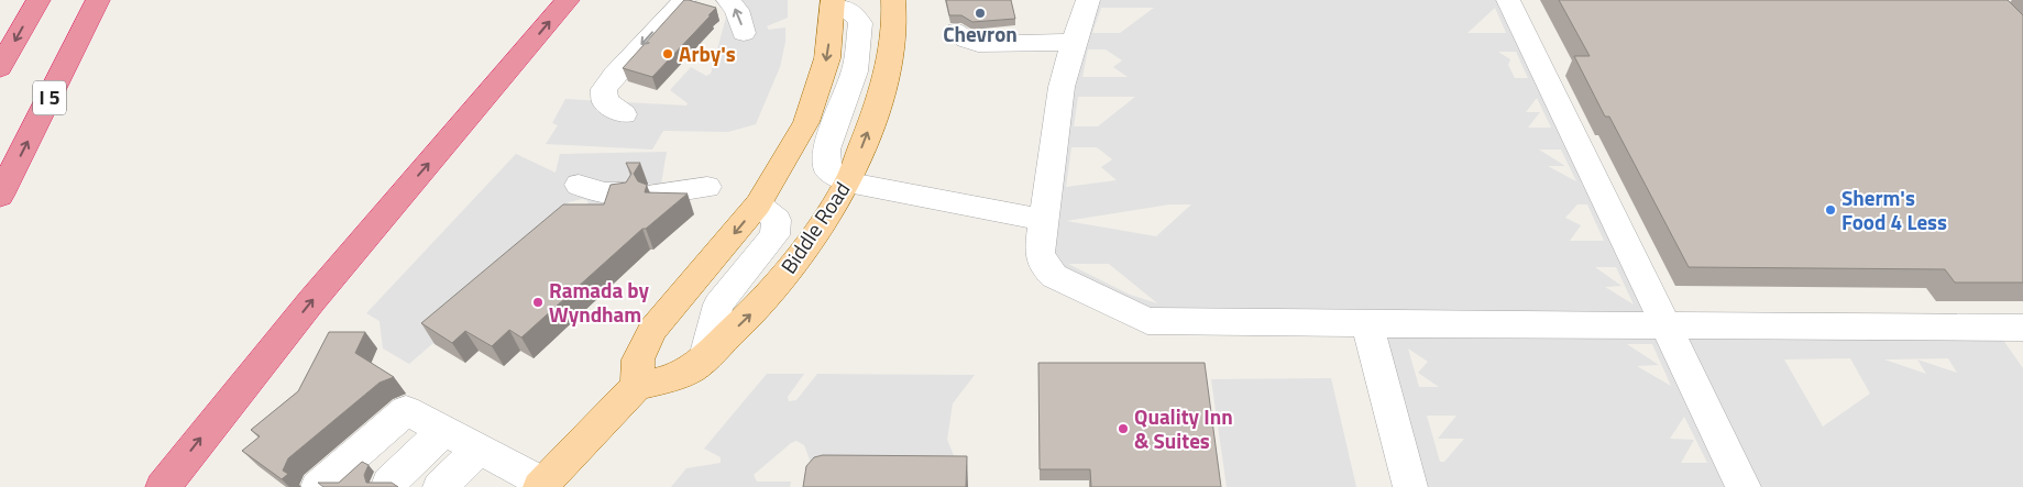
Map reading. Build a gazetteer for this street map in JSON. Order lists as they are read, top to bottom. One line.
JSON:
{"streets":{"highway":["I 5"],"main road":["Biddle Road"]},"places":["Chevron","Arby's","Sherm's Food 4 Less","Ramada by Wyndham","Quality Inn & Suites"]}
